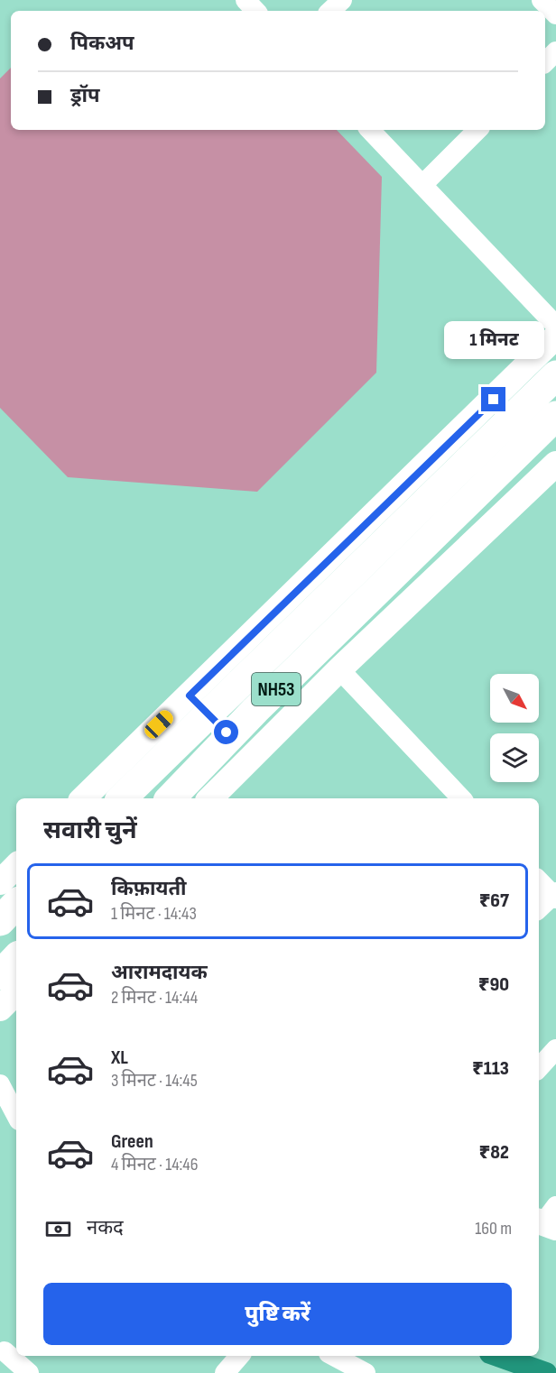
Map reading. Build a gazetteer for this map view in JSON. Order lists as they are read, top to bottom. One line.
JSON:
{"streets":{"highway":["NH53"]},"north":"bottom right","page":{"banner":["पिकअप","ड्रॉप"],"bubble":"1 मिनट","heading":"सवारी चुनें","list":[{"name":"किफ़ायती","note":"1 मिनट · 14:43","value":"₹67"},{"name":"आरामदायक","note":"2 मिनट · 14:44","value":"₹90"},{"name":"XL","note":"3 मिनट · 14:45","value":"₹113"},{"name":"Green","note":"4 मिनट · 14:46","value":"₹82"}],"pay":["नकद","160 m"],"buttons":"पुष्टि करें"}}
